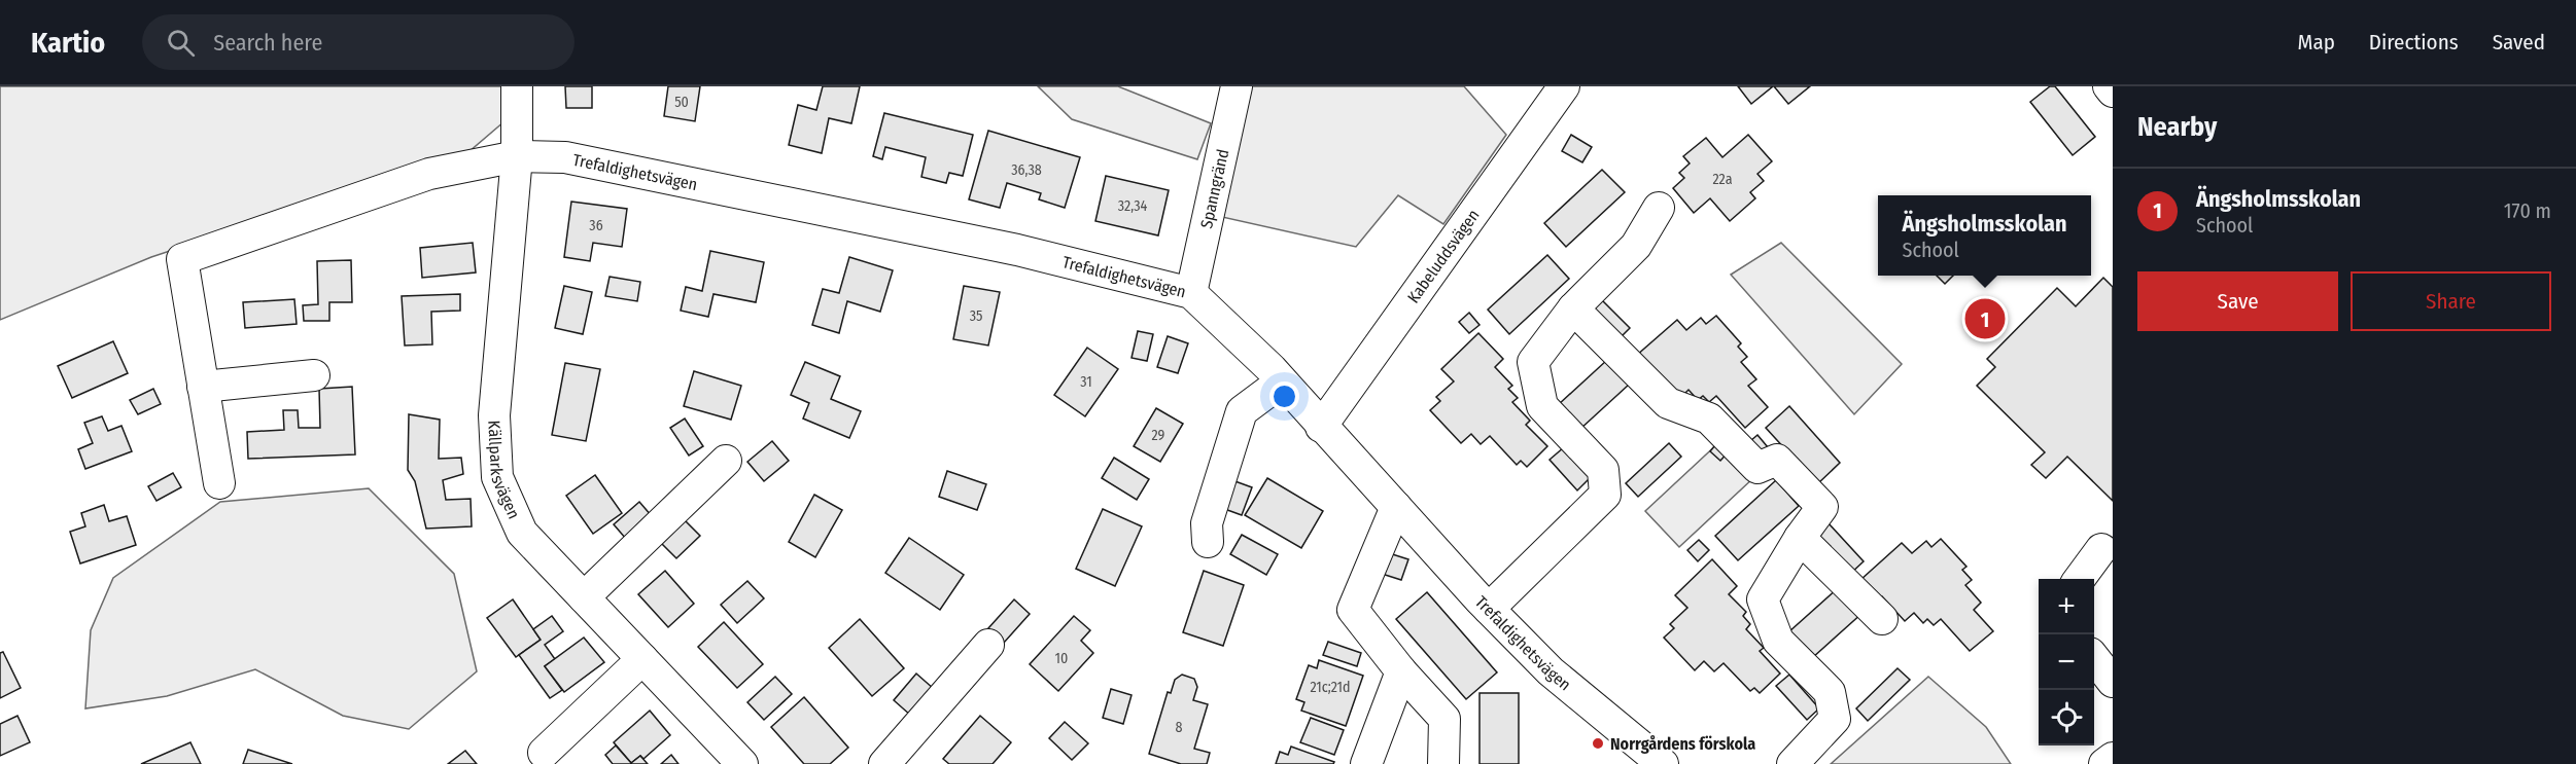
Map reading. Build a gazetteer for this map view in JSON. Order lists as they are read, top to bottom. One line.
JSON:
{"streets":{"street":["Trefaldighetsvägen","Spanngränd","Kabeluddsvägen","Källparksvägen"]},"crossings":[["Trefaldighetsvägen","Spanngränd"],["Trefaldighetsvägen","Kabeluddsvägen"],["Trefaldighetsvägen","Källparksvägen"]],"places":["Norrgårdens förskola"],"house_numbers":["50","36,38","22a","32,34","36","35","31","29","10","21c;21d","8"],"page":{"header":"Kartio","search":"Search here","nav":["Map","Directions","Saved"],"heading":"Nearby","list":[{"mark":"1","name":"Ängsholmsskolan","note":"School","value":"170 m"}],"popup":["Ängsholmsskolan","School"],"buttons":["Save","Share"],"pins":"1","map_buttons":["+","−"]}}
